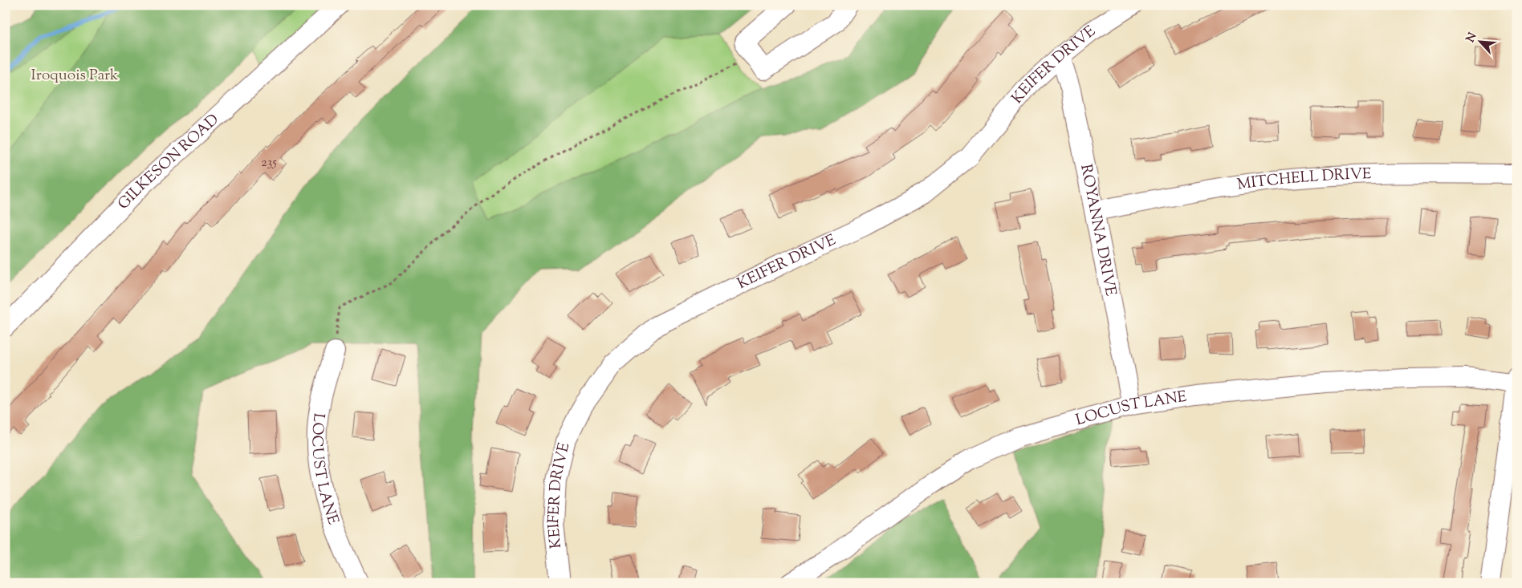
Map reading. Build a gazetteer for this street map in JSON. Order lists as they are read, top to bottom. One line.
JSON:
{"streets":{"street":["KEIFER DRIVE","GILKESON ROAD","MITCHELL DRIVE","ROYANNA DRIVE","LOCUST LANE"]},"crossings":[["KEIFER DRIVE","ROYANNA DRIVE"],["MITCHELL DRIVE","ROYANNA DRIVE"],["ROYANNA DRIVE","LOCUST LANE"]],"parks":["Iroquois Park"],"house_numbers":["235"],"north":"top left"}
